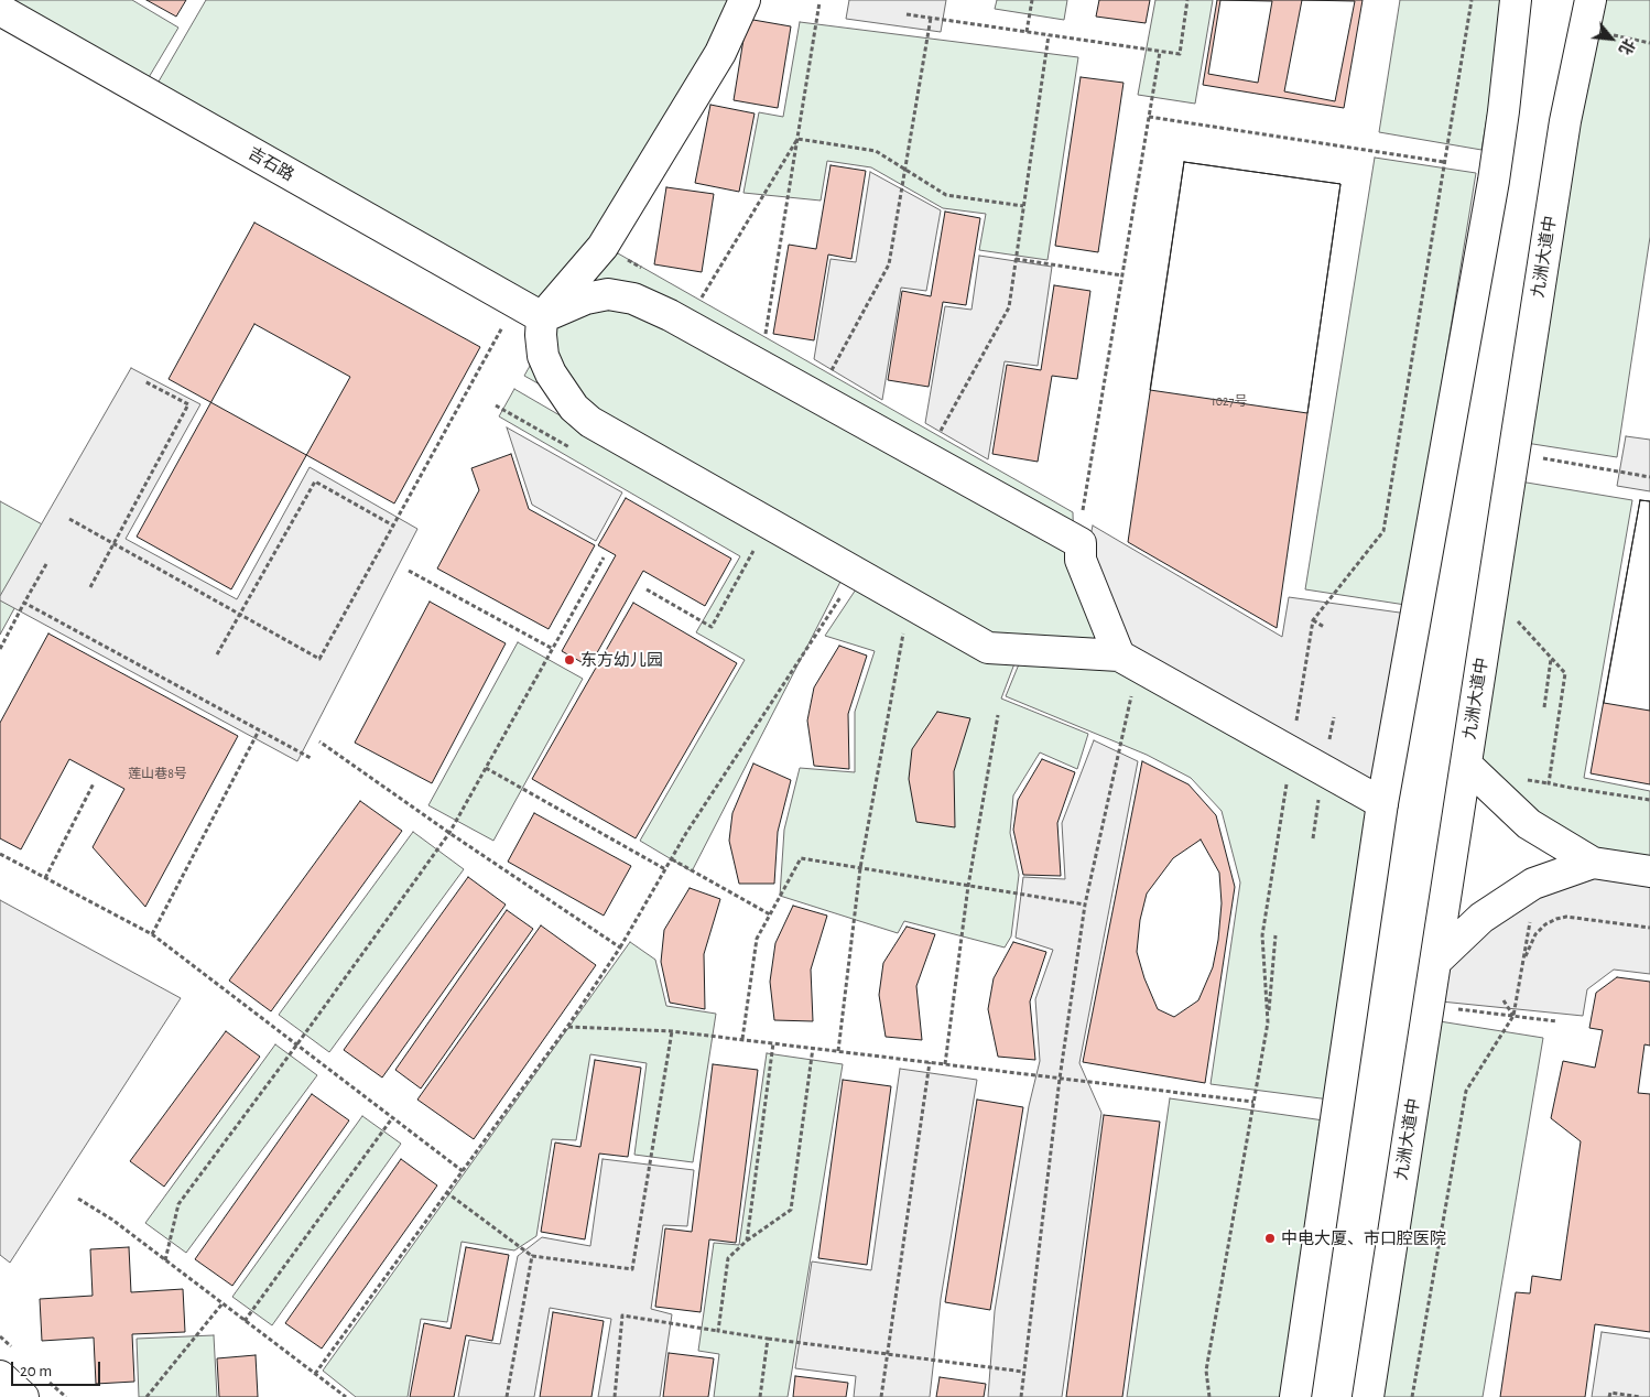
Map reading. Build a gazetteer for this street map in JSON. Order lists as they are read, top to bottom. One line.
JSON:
{"streets":{"main road":["吉石路","九洲大道中"]},"places":["东方幼儿园","中电大厦、市口腔医院"],"house_numbers":["1027号","莲山巷8号"],"scale_bar":"20 m","north":"bottom right"}
